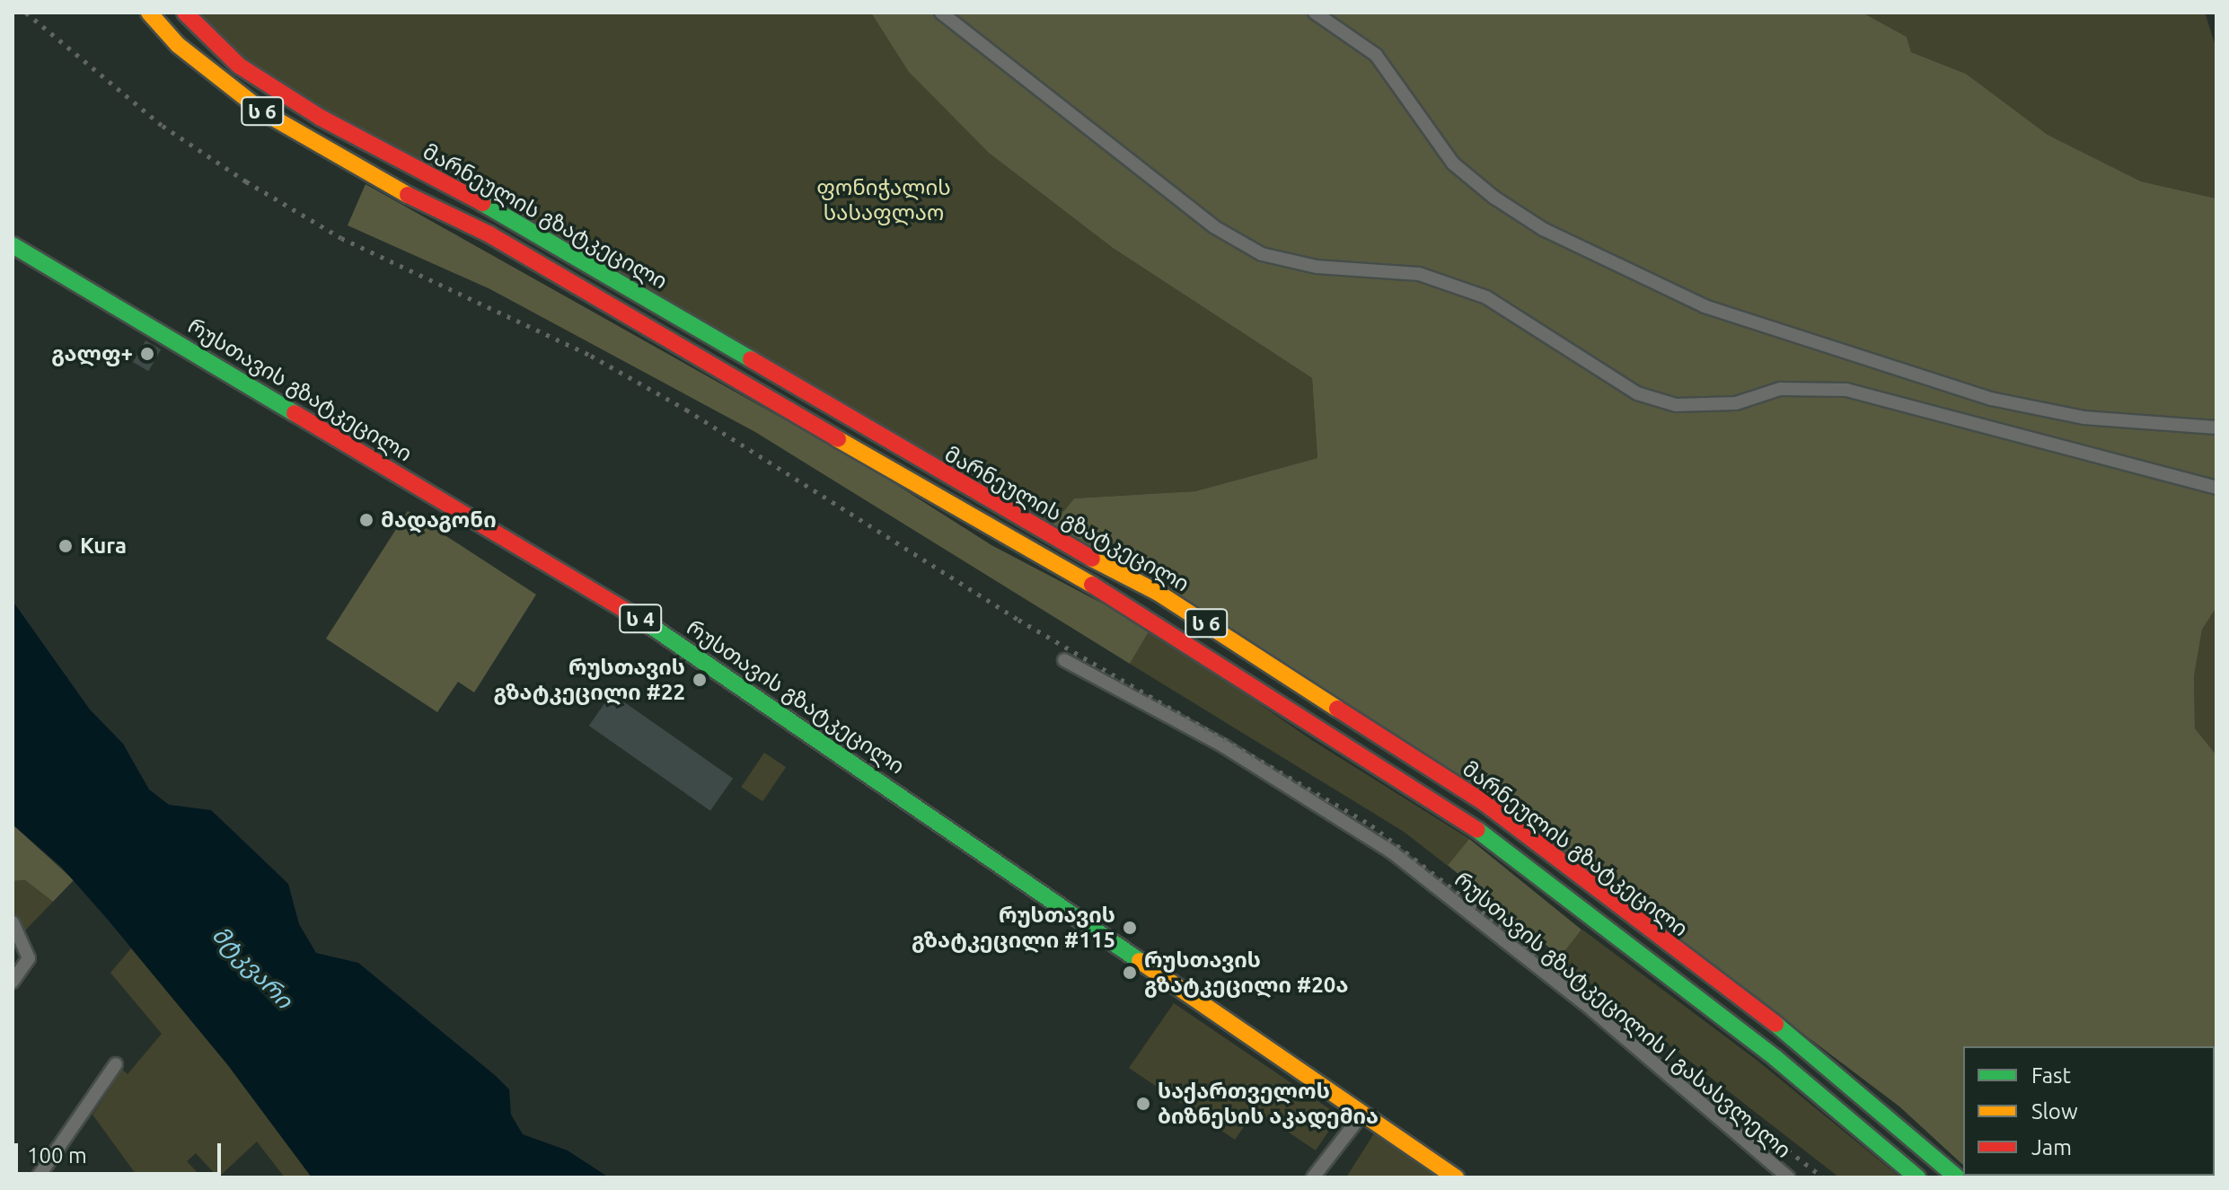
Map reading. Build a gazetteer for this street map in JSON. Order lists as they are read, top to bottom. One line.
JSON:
{"streets":{"highway":["ს 6","მარნეულის გზატკეცილი","რუსთავის გზატკეცილი","ს 4"],"street":["რუსთავის გზატკეცილის I გასასვლელი"]},"water":["მტკვარი"],"parks":["ფონიჭალის სასაფლაო"],"places":["გალფ+","მადაგონი","Kura","რუსთავის გზატკეცილი #22","რუსთავის გზატკეცილი #115","რუსთავის გზატკეცილი #20ა","საქართველოს ბიზნესის აკადემია"],"legend":["Fast","Slow","Jam"],"scale_bar":"100 m"}
